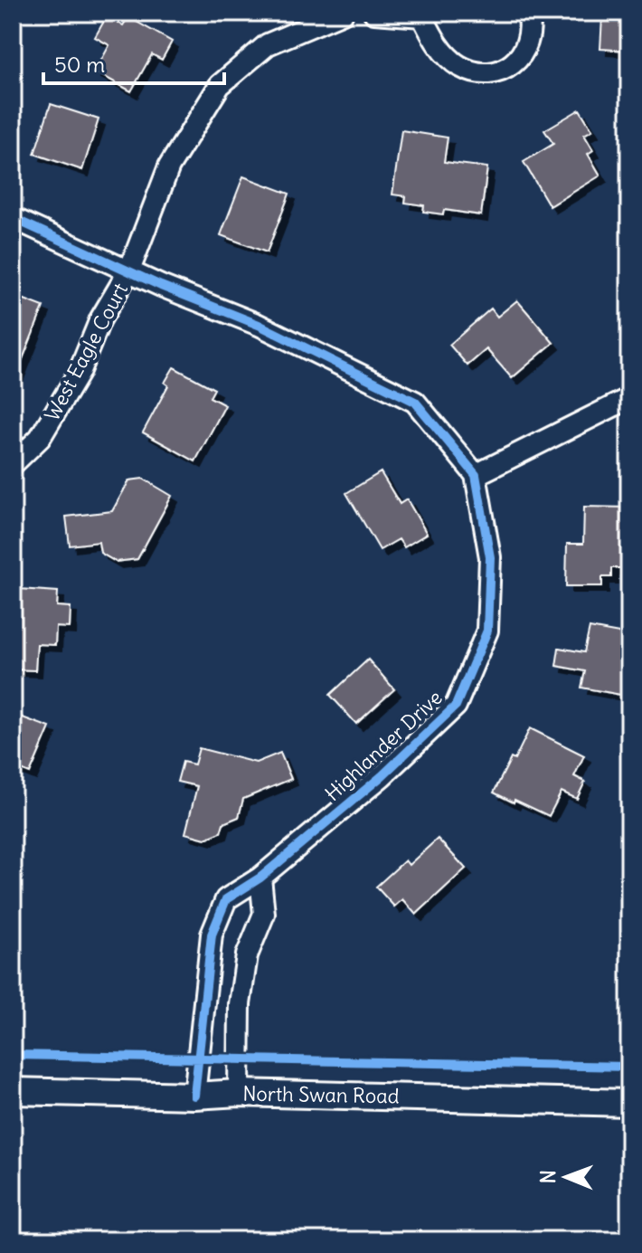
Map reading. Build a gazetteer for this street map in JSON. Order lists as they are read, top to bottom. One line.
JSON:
{"streets":{"street":["West Eagle Court","Highlander Drive","North Swan Road"]},"crossings":[["West Eagle Court","Highlander Drive"],["Highlander Drive","North Swan Road"]],"scale_bar":"50 m","north":"left"}
